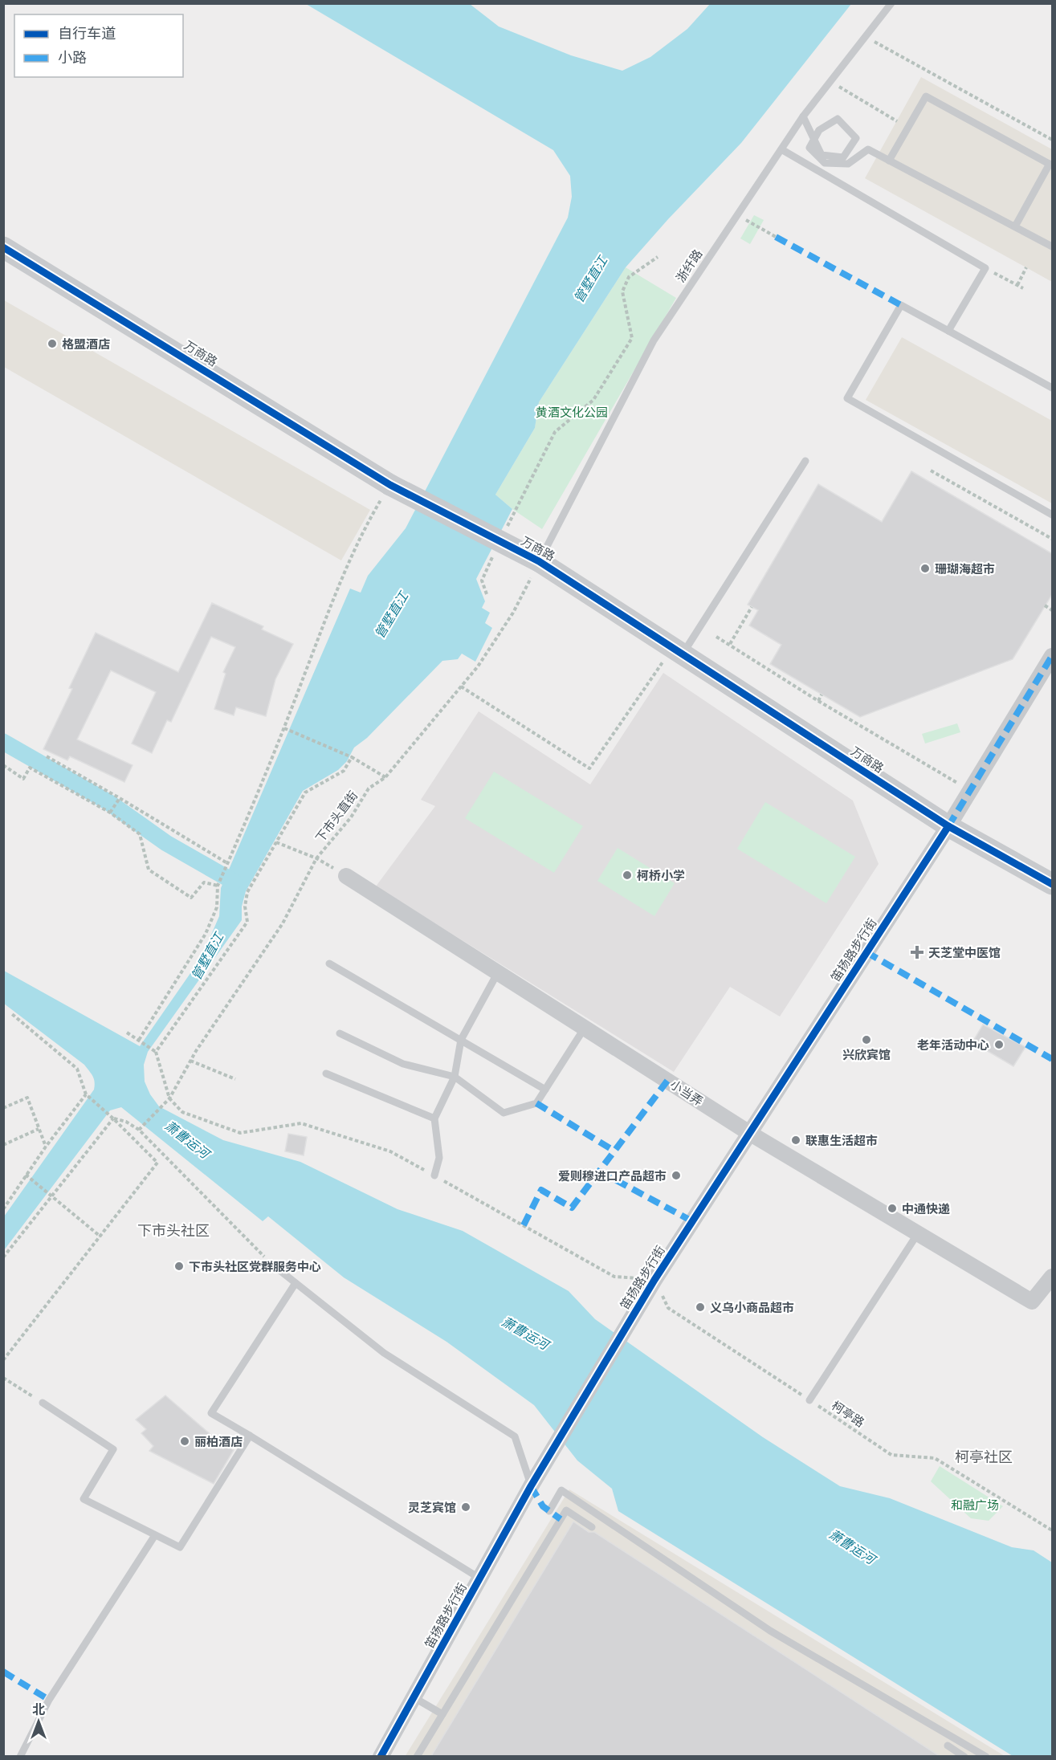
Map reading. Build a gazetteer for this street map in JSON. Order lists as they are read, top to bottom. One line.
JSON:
{"streets":{"street":["万商路","笛扬路步行街","小当弄"],"lane":["浙纤路"],"path":["下市头直街","柯亭路"]},"crossings":[["浙纤路","万商路"],["浙纤路","下市头直街"],["万商路","下市头直街"],["万商路","笛扬路步行街"],["笛扬路步行街","小当弄"],["笛扬路步行街","柯亭路"]],"districts":["下市头社区","柯亭社区"],"water":["管墅直江","萧曹运河"],"parks":["黄酒文化公园","和融广场"],"places":{"other":["格盟酒店","珊瑚海超市","柯桥小学","兴欣宾馆","老年活动中心","联惠生活超市","爱则穆进口产品超市","中通快递","下市头社区党群服务中心","义乌小商品超市","丽柏酒店","灵芝宾馆"],"health":["天芝堂中医馆"]},"legend":["自行车道","小路"],"north":"top"}
